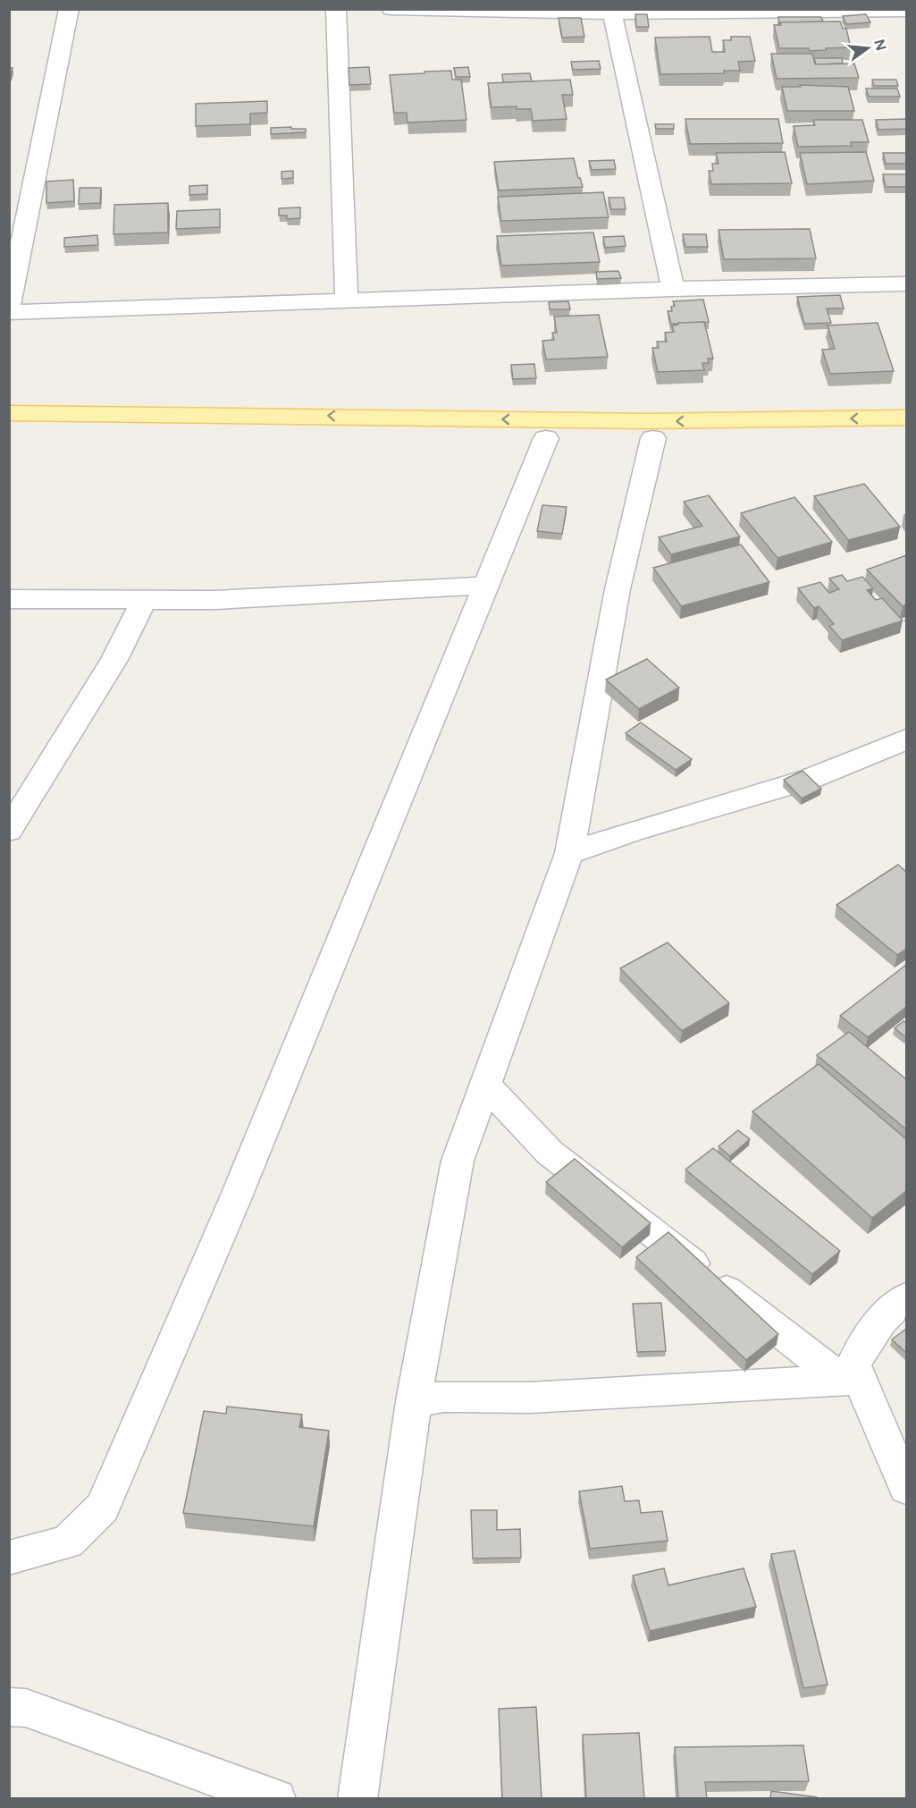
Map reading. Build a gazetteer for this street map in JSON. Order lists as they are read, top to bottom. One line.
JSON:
{"north":"right"}
